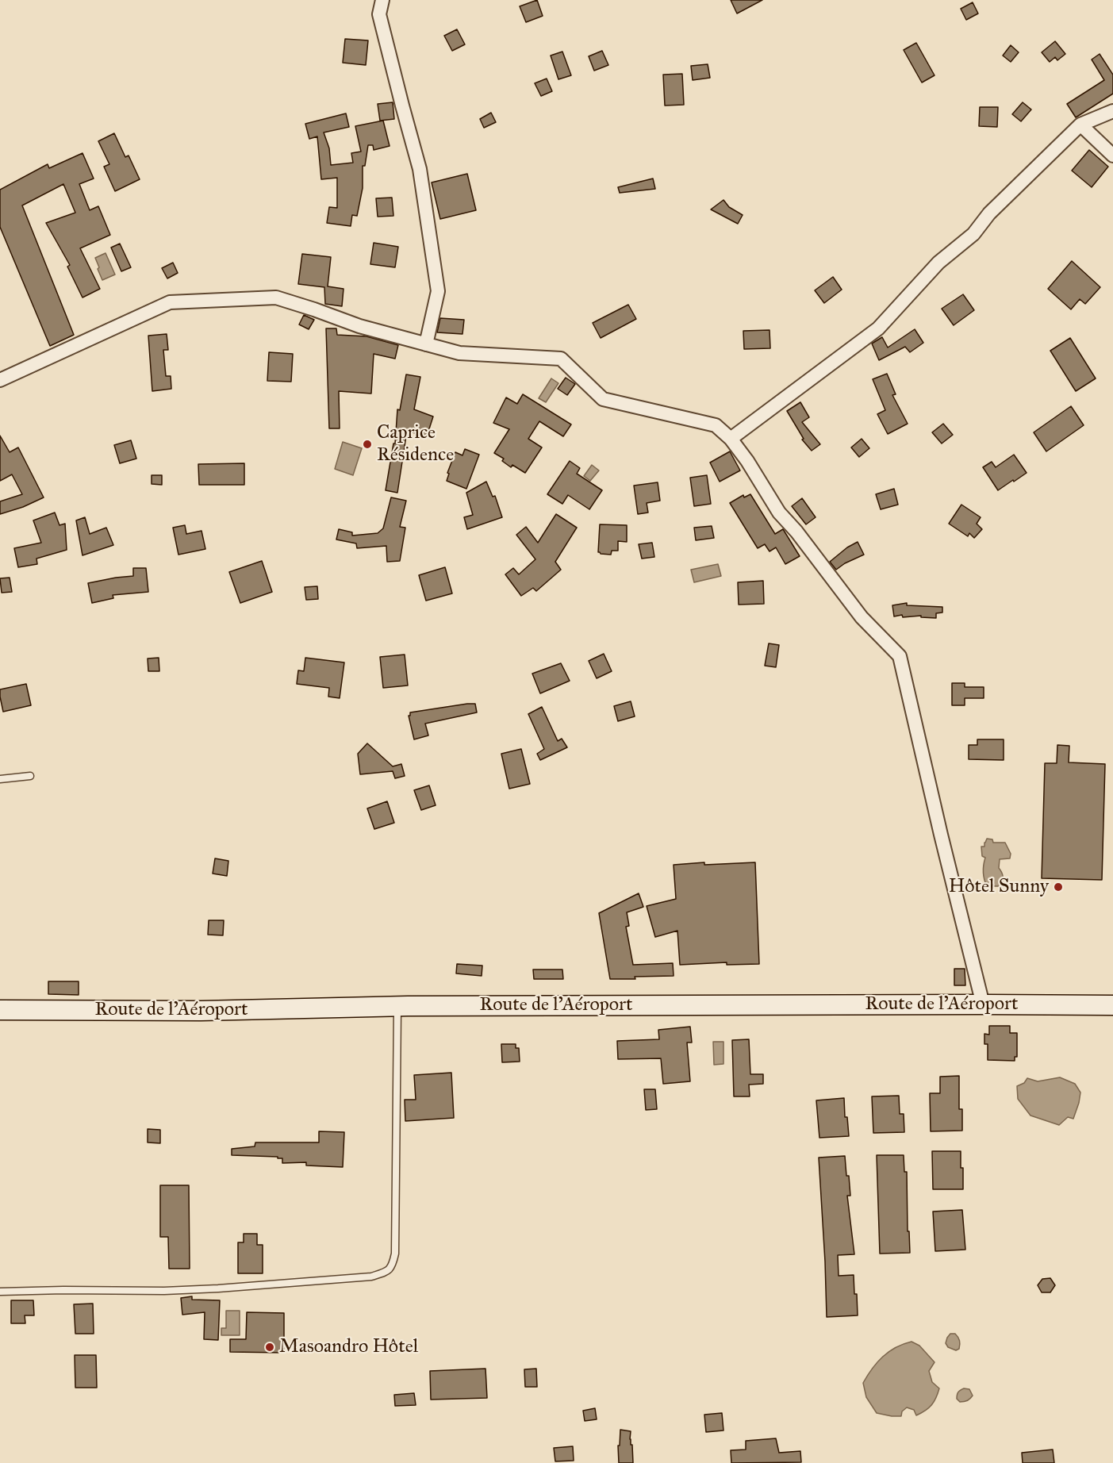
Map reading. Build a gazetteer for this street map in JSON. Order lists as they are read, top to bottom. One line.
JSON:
{"streets":{"main road":["Route de l'Aéroport"]},"places":["Caprice Résidence","Hôtel Sunny","Masoandro Hôtel"]}
